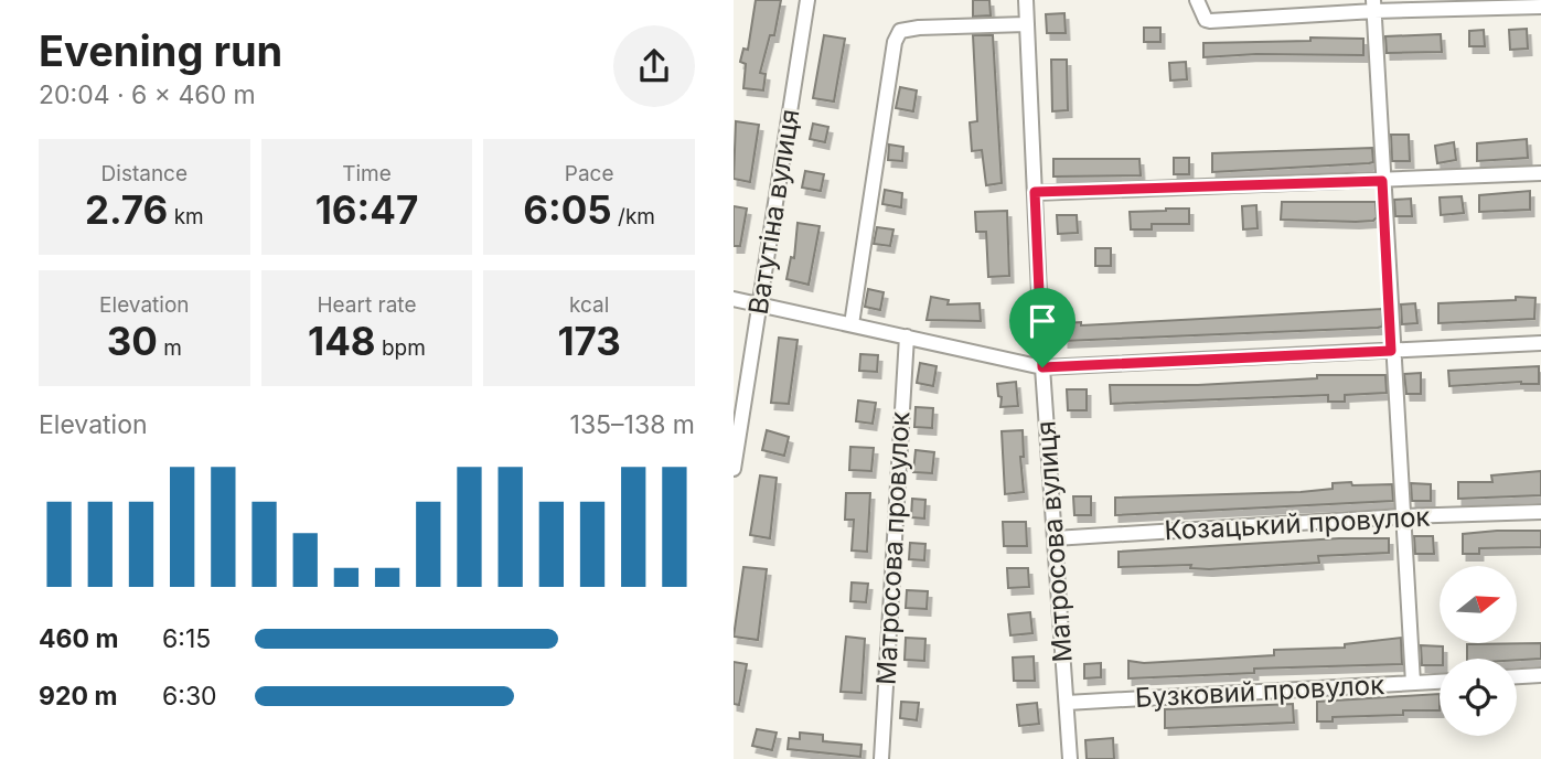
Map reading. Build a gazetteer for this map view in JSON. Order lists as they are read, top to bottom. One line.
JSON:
{"streets":{"street":["Ватутіна вулиця","Козацький провулок","Матросова вулиця","Матросова провулок","Бузковий провулок"]},"crossings":[["Козацький провулок","Матросова вулиця"],["Матросова вулиця","Бузковий провулок"]],"north":"right","page":{"heading":["Evening run","20:04 · 6 × 460 m"],"stats":[["Distance","2.76 km"],["Time","16:47"],["Pace","6:05 /km"],["Elevation","30 m"],["Heart rate","148 bpm"],["kcal","173"]],"chart":["Elevation","135–138 m"],"list":[{"name":"460 m","note":"6:15"},{"name":"920 m","note":"6:30"}]}}
